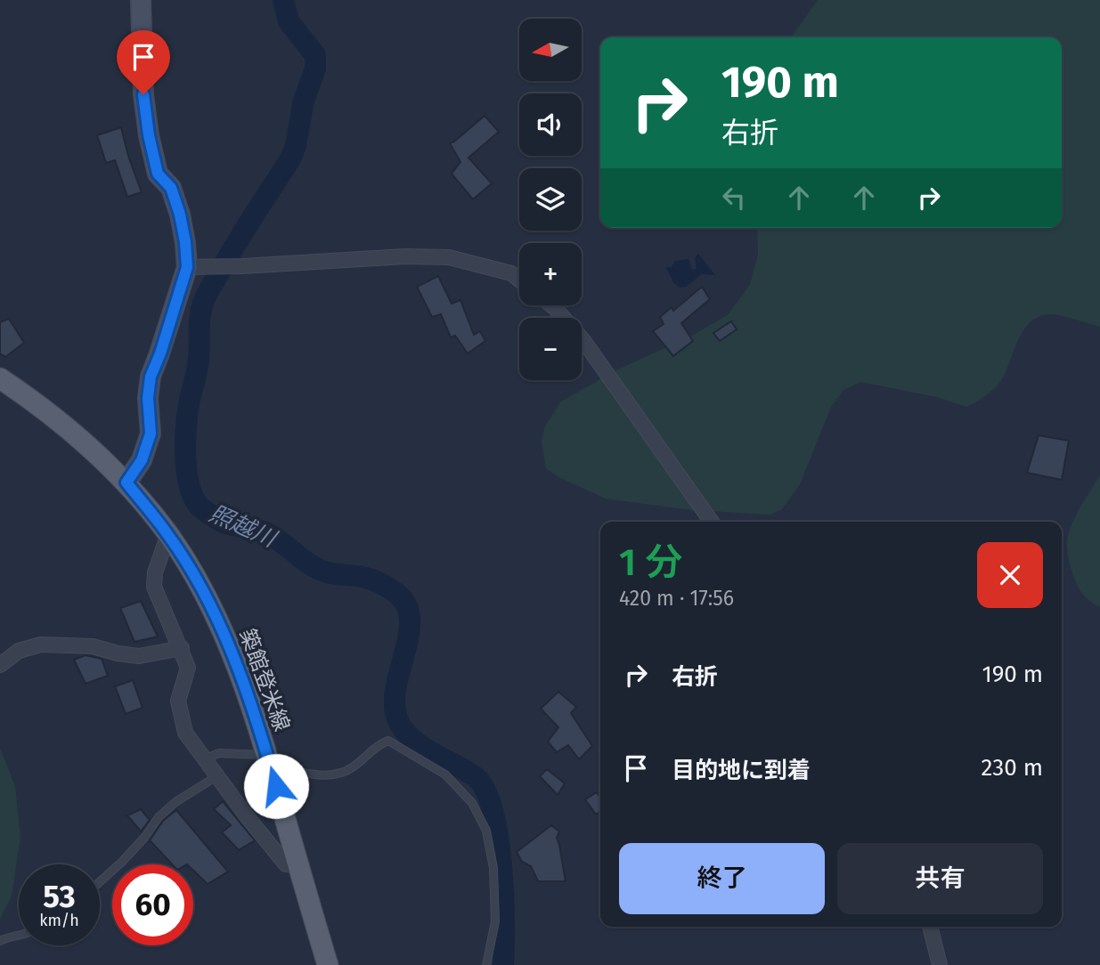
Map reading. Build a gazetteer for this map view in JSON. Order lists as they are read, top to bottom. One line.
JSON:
{"streets":{"main road":["築館登米線"]},"water":["照越川"],"north":"left","page":{"map_buttons":["+","−"],"turn":["190 m","右折"],"heading":["1 分","420 m · 17:56"],"list":[{"name":"右折","value":"190 m"},{"name":"目的地に到着","value":"230 m"}],"buttons":["終了","共有"],"speed":"53 km/h","limit":"60"}}
